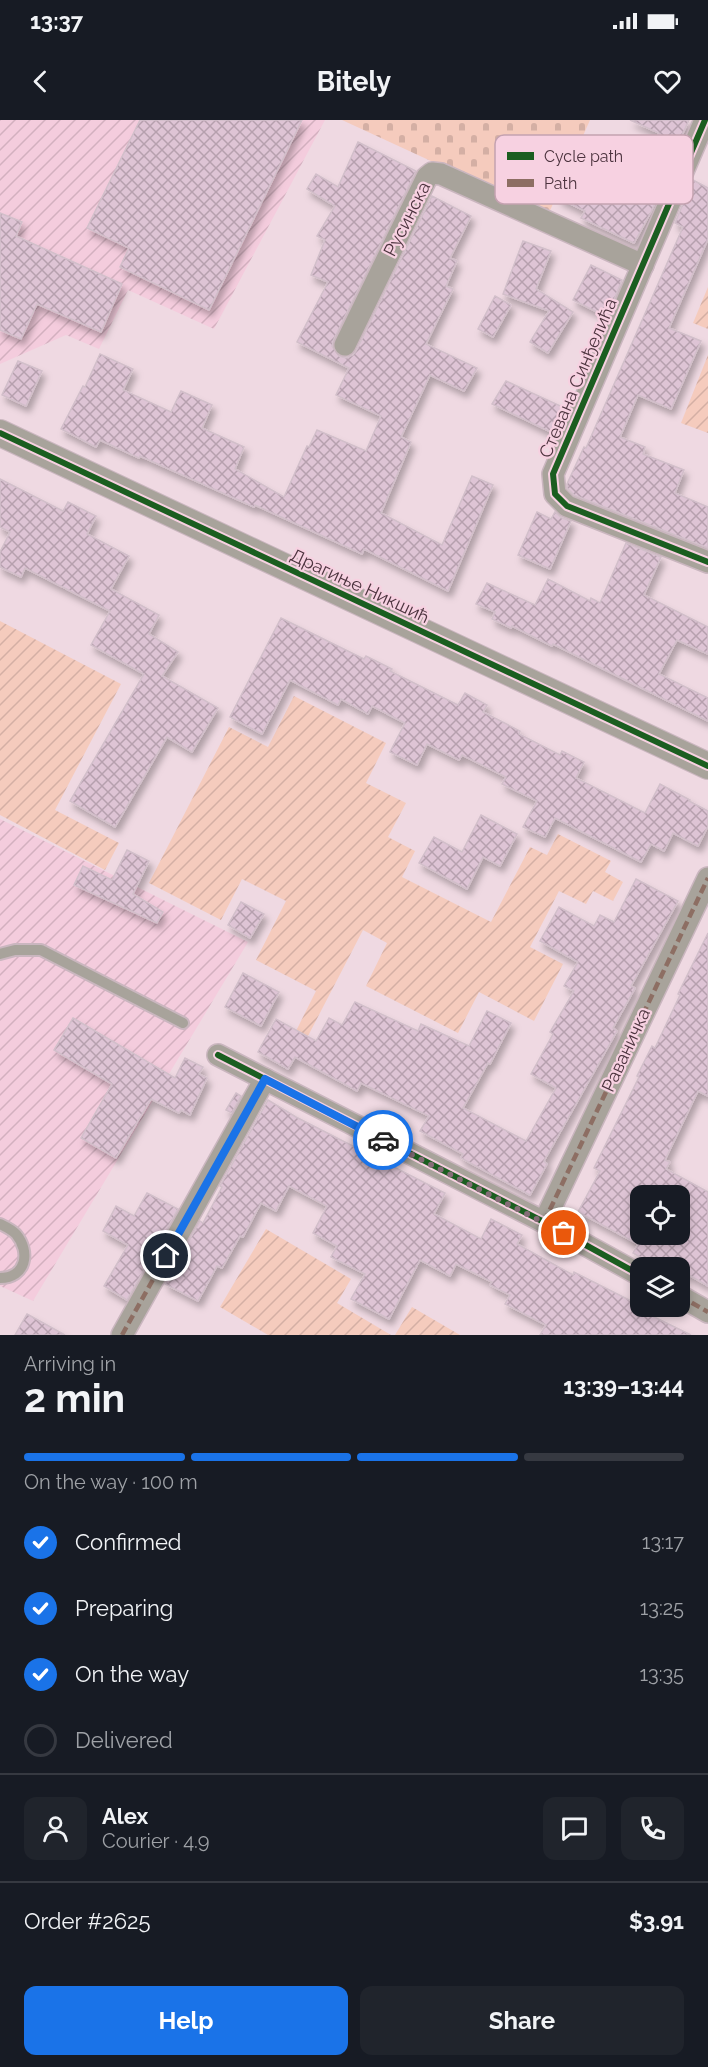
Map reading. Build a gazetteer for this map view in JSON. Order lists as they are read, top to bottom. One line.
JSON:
{"streets":{"street":["Русинска","Стевана Синђелића","Драгиње Никшић","Раваничка"]},"crossings":[["Русинска","Стевана Синђелића"]],"legend":["Cycle path","Path"],"page":{"status":"13:37","header":"Bitely","heading":["2 min","Arriving in","13:39–13:44"],"panel":["Alex","Courier · 4.9","Order #2625","$3.91"],"bar":"On the way · 100 m","list":[["Confirmed","13:17"],["Preparing","13:25"],["On the way","13:35"],"Delivered"],"buttons":["Help","Share"]}}
